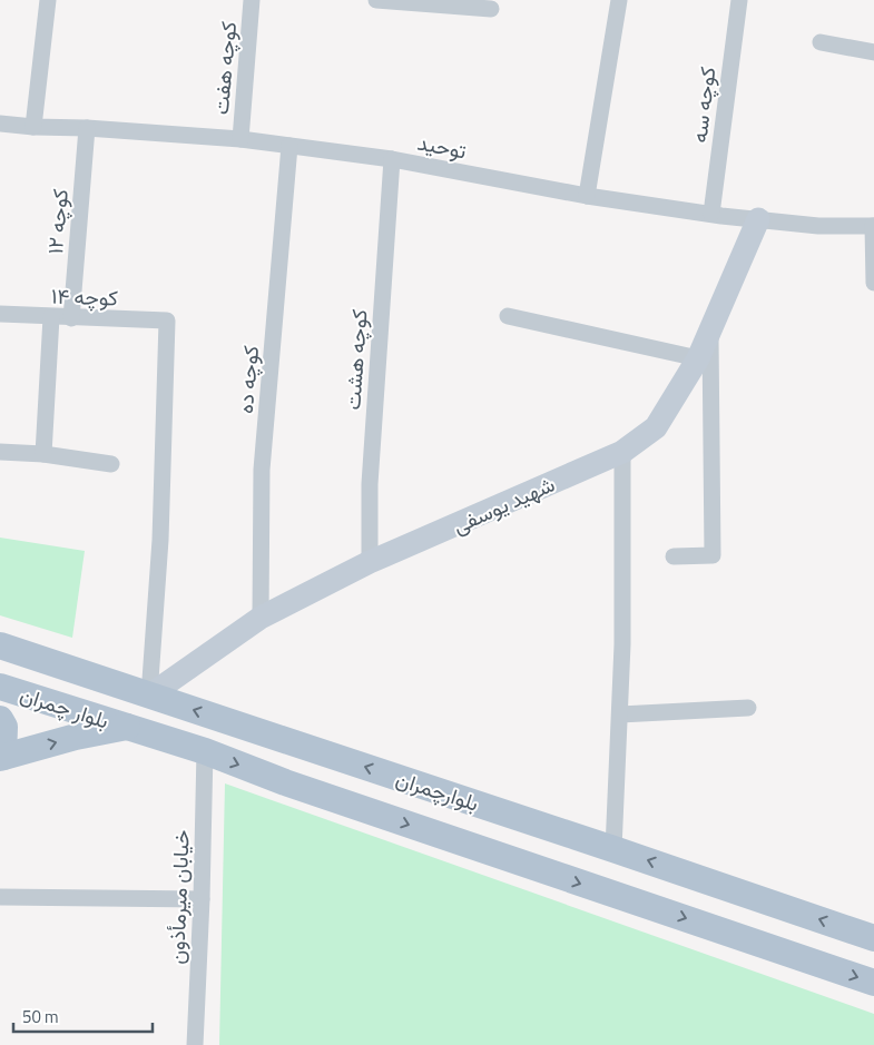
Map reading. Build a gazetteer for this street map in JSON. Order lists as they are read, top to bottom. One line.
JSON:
{"streets":{"main road":["بلوار چمران","بلوارچمران"],"street":["کوچه هفت","کوچه سه","توحید","کوچه ۱۲","کوچه ۱۴","کوچه هشت","کوچه ده","شهید یوسفی","خیابان میرمأذون"]},"crossings":[["کوچه هفت","توحید"],["کوچه سه","توحید"],["توحید","کوچه ۱۲"],["توحید","کوچه هشت"],["توحید","کوچه ده"],["توحید","شهید یوسفی"],["کوچه ۱۲","کوچه ۱۴"],["کوچه ۱۴","شهید یوسفی"],["کوچه ۱۴","بلوارچمران"],["کوچه هشت","شهید یوسفی"],["کوچه ده","شهید یوسفی"],["شهید یوسفی","بلوارچمران"],["بلوار چمران","خیابان میرمأذون"]],"one_way":["بلوار چمران","بلوارچمران"],"scale_bar":"50 m"}
